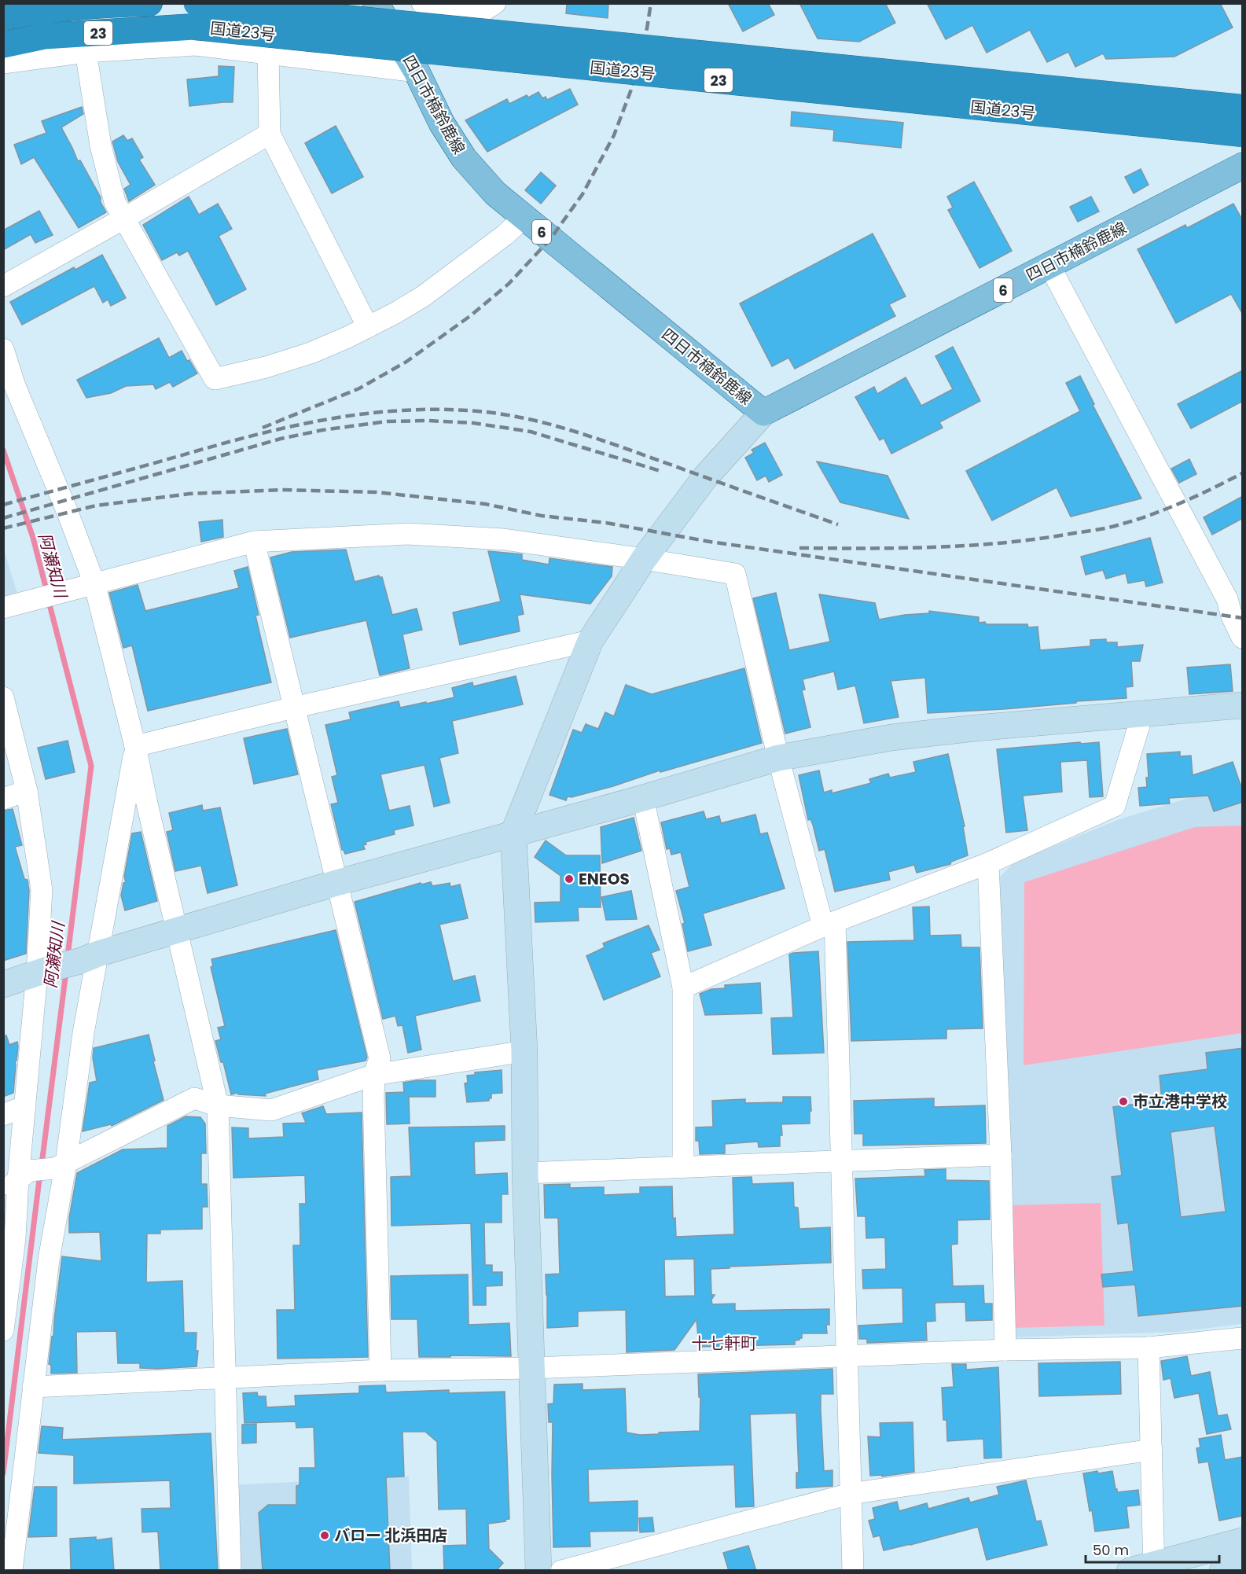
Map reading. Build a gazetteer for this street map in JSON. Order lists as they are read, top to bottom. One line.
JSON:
{"streets":{"highway":["国道23号","23"],"main road":["四日市楠鈴鹿線","6"]},"districts":["十七軒町"],"water":["阿瀬知川"],"places":["ENEOS","市立港中学校","バロー 北浜田店"],"scale_bar":"50 m"}
